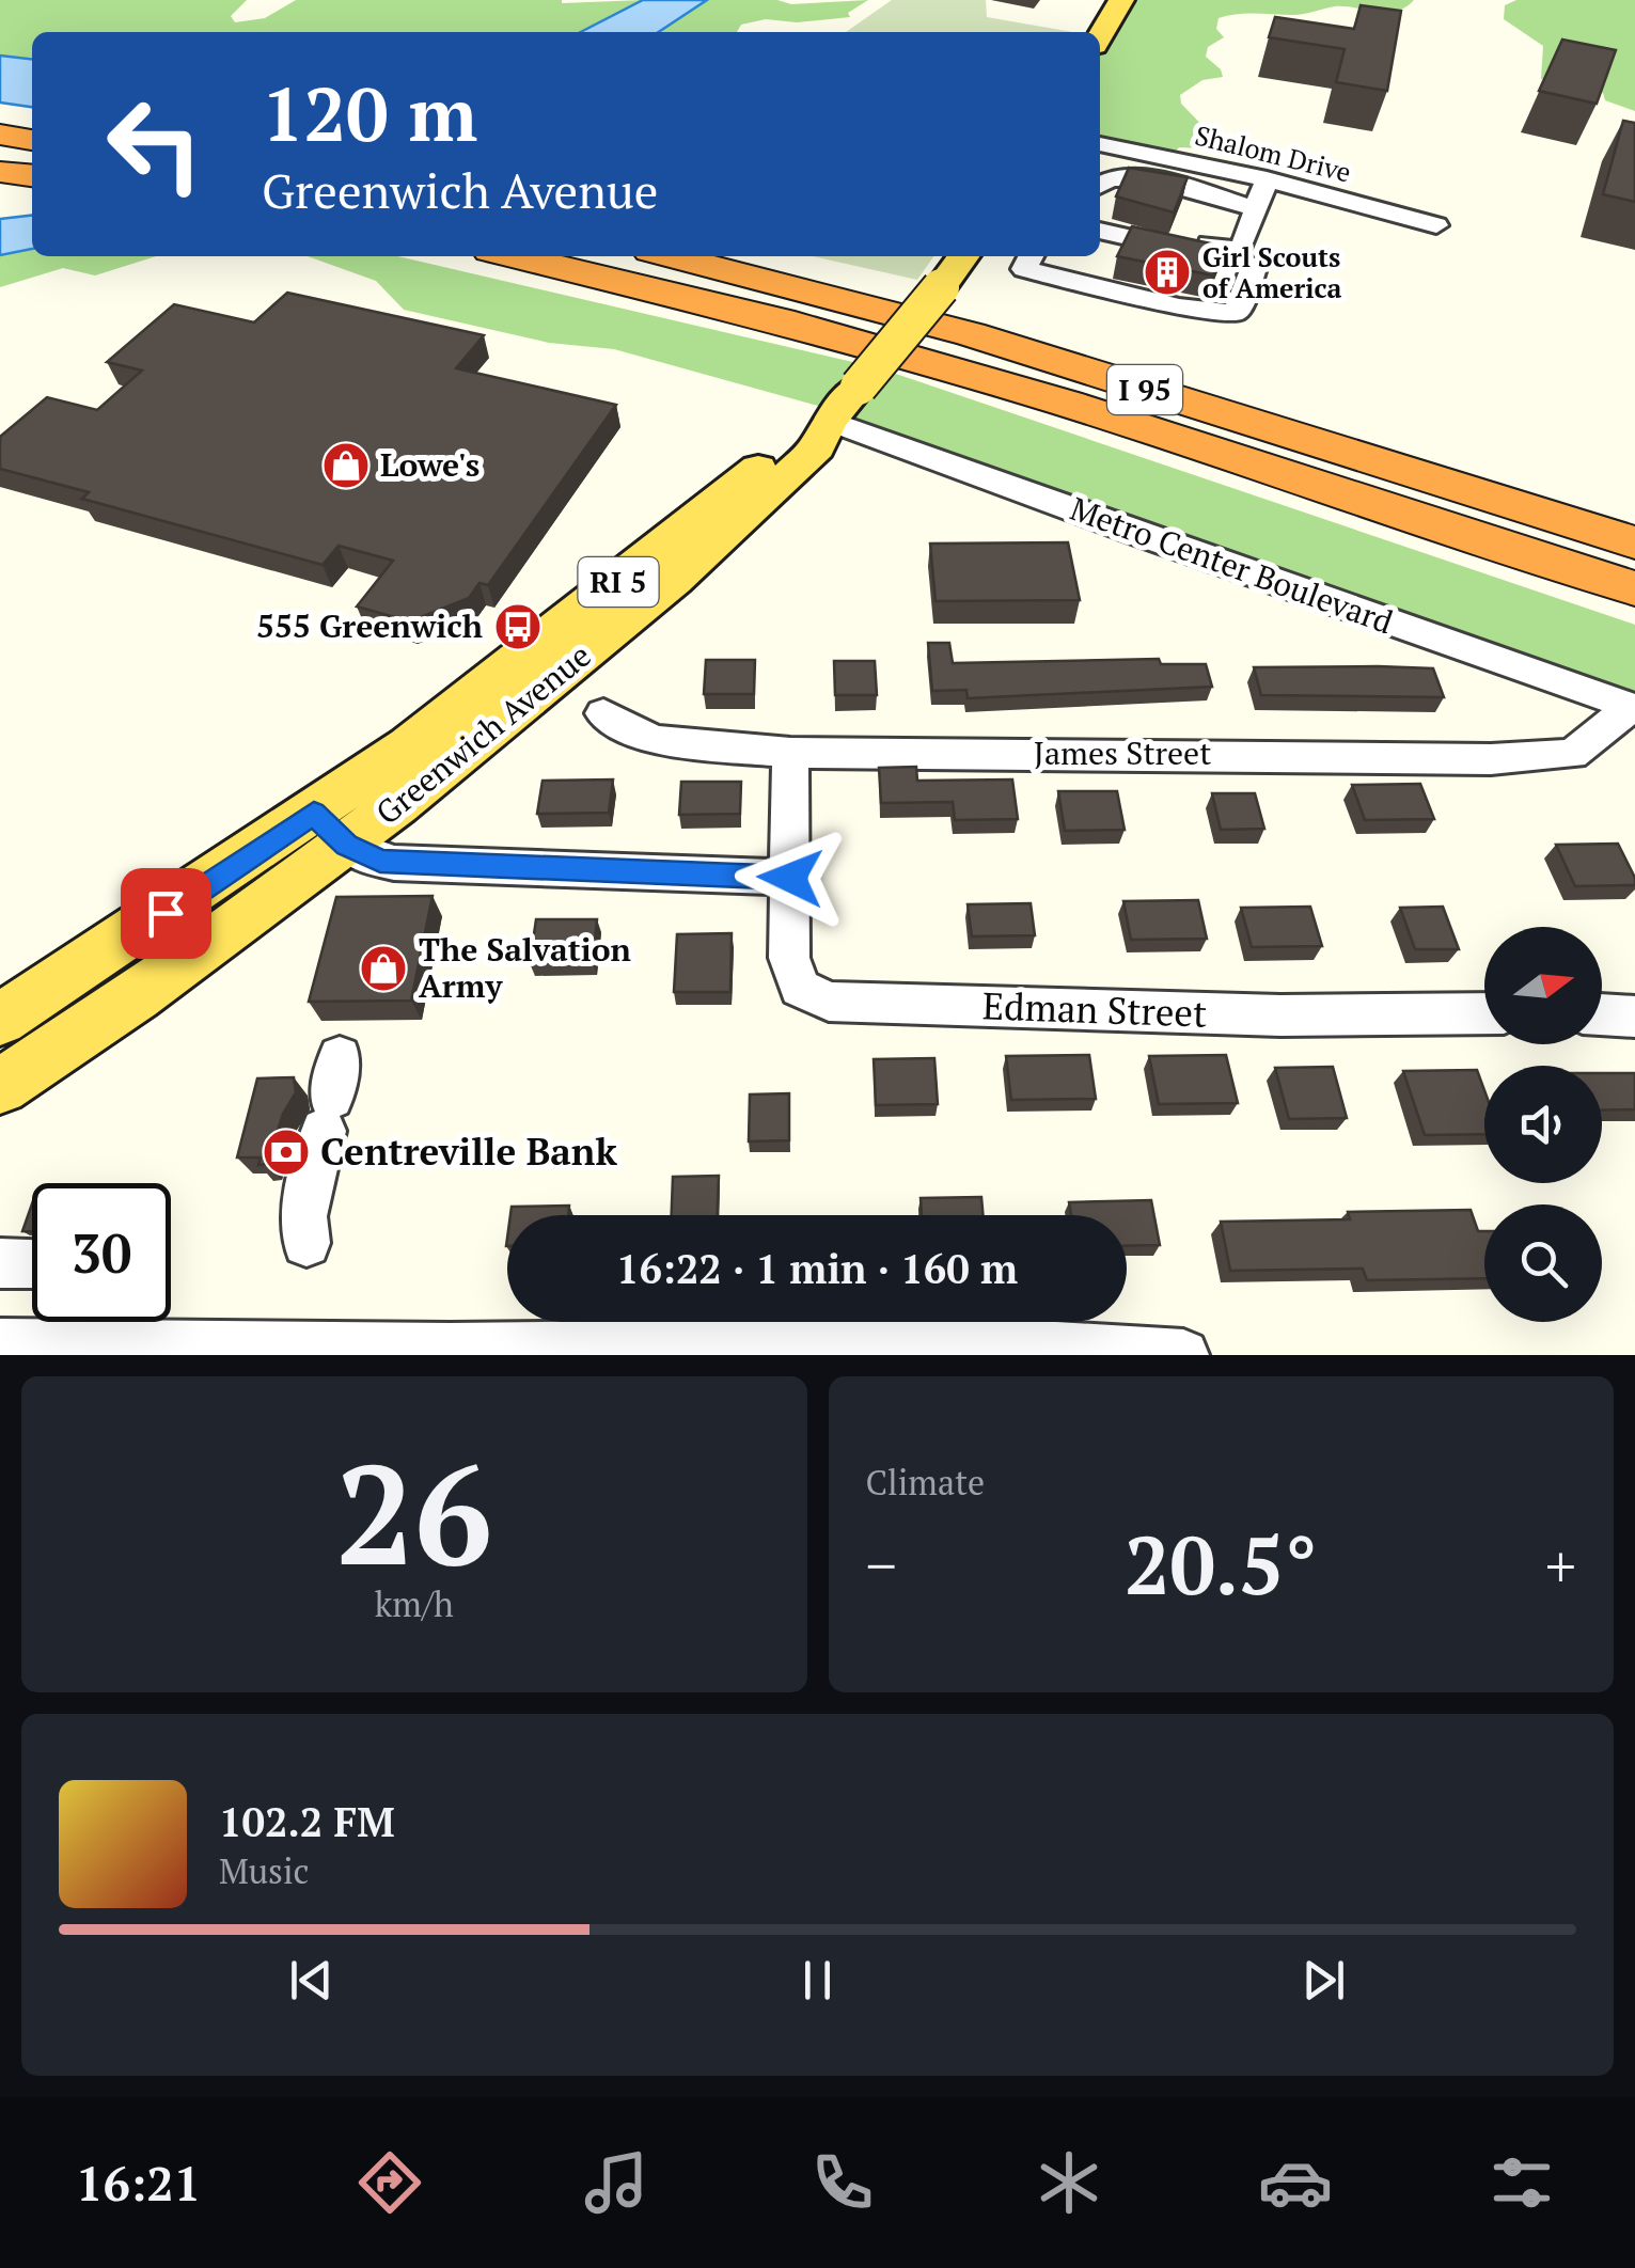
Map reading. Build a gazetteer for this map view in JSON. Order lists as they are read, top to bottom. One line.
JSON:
{"streets":{"highway":["I 95"],"main road":["RI 5","Greenwich Avenue"],"street":["Shalom Drive","Metro Center Boulevard","James Street","Edman Street"]},"crossings":[["Metro Center Boulevard","Greenwich Avenue"],["Metro Center Boulevard","James Street"],["James Street","Edman Street"]],"places":{"building":["Girl Scouts of America"],"shop":["Lowe's","The Salvation Army"],"bus stop":["555 Greenwich"],"bank":["Centreville Bank"]},"north":"right","page":{"turn":["120 m","Greenwich Avenue"],"limit":"30","trip":"16:22 · 1 min · 160 m","tile":[["26","km/h"],"Climate"],"heat":["−","20.5°","+"],"song":["102.2 FM","Music"],"tabs":"16:21"}}
